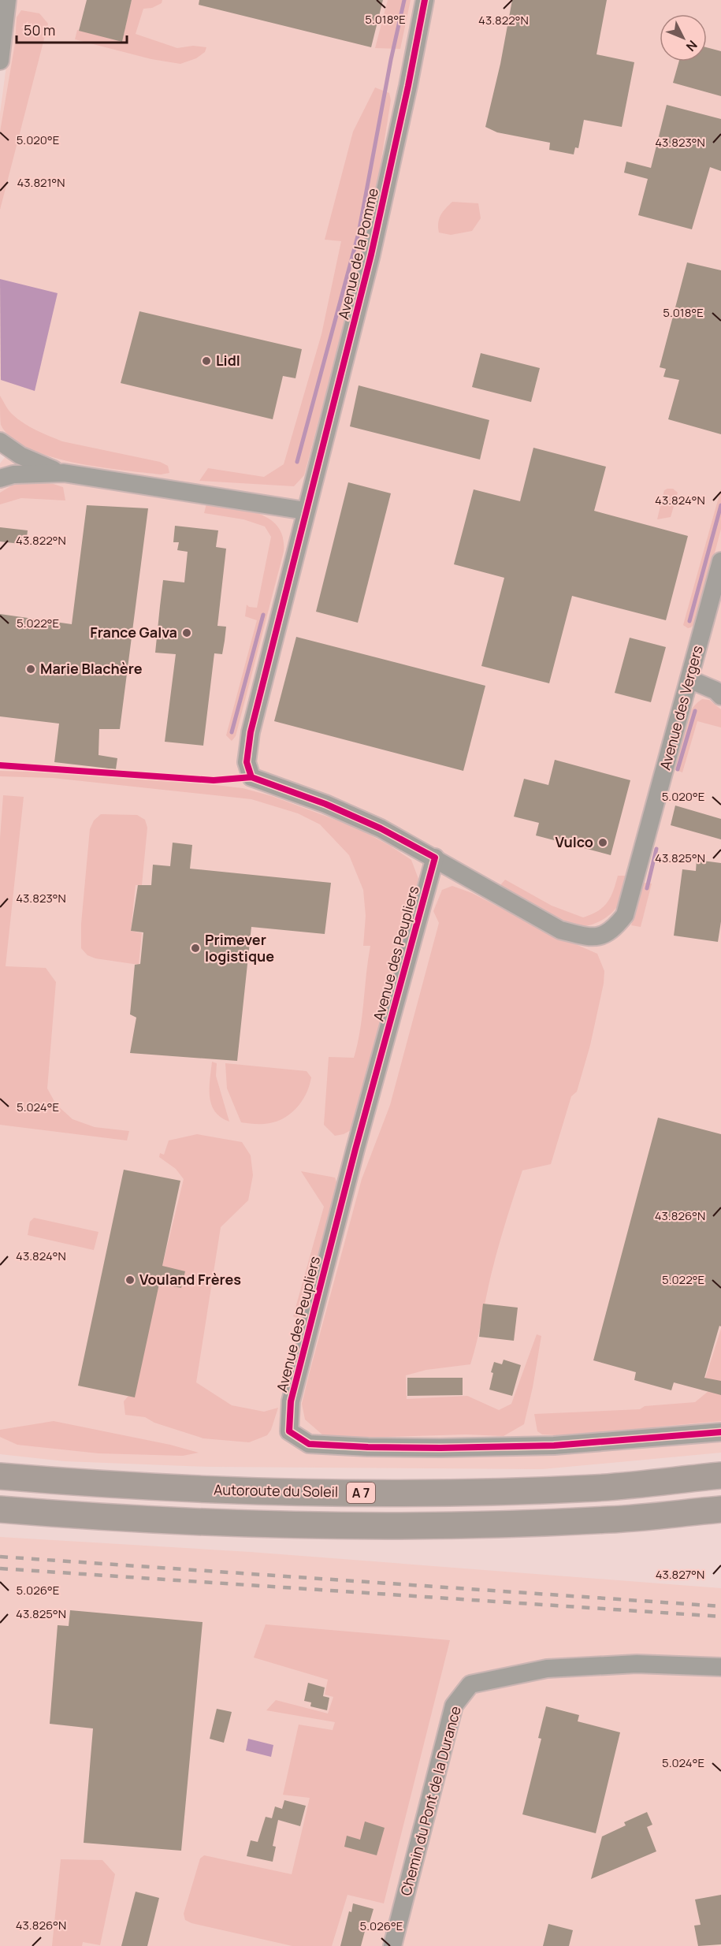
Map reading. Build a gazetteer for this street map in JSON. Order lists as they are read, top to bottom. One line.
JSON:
{"streets":{"highway":["Autoroute du Soleil","A 7"],"street":["Avenue de la Pomme","Avenue des Vergers","Avenue des Peupliers","Chemin du Pont de la Durance"]},"crossings":[["Avenue de la Pomme","Avenue des Vergers"],["Avenue de la Pomme","Avenue des Peupliers"],["Avenue des Vergers","Avenue des Peupliers"]],"places":["Lidl","France Galva","Marie Blachère","Vulco","Primever logistique","Vouland Frères"],"scale_bar":"50 m","north":"bottom right","coordinates":["5.018°E","43.822°N","5.020°E","43.823°N","43.821°N","43.824°N","5.022°E","43.825°N","5.024°E","43.826°N","43.827°N","5.026°E"]}
